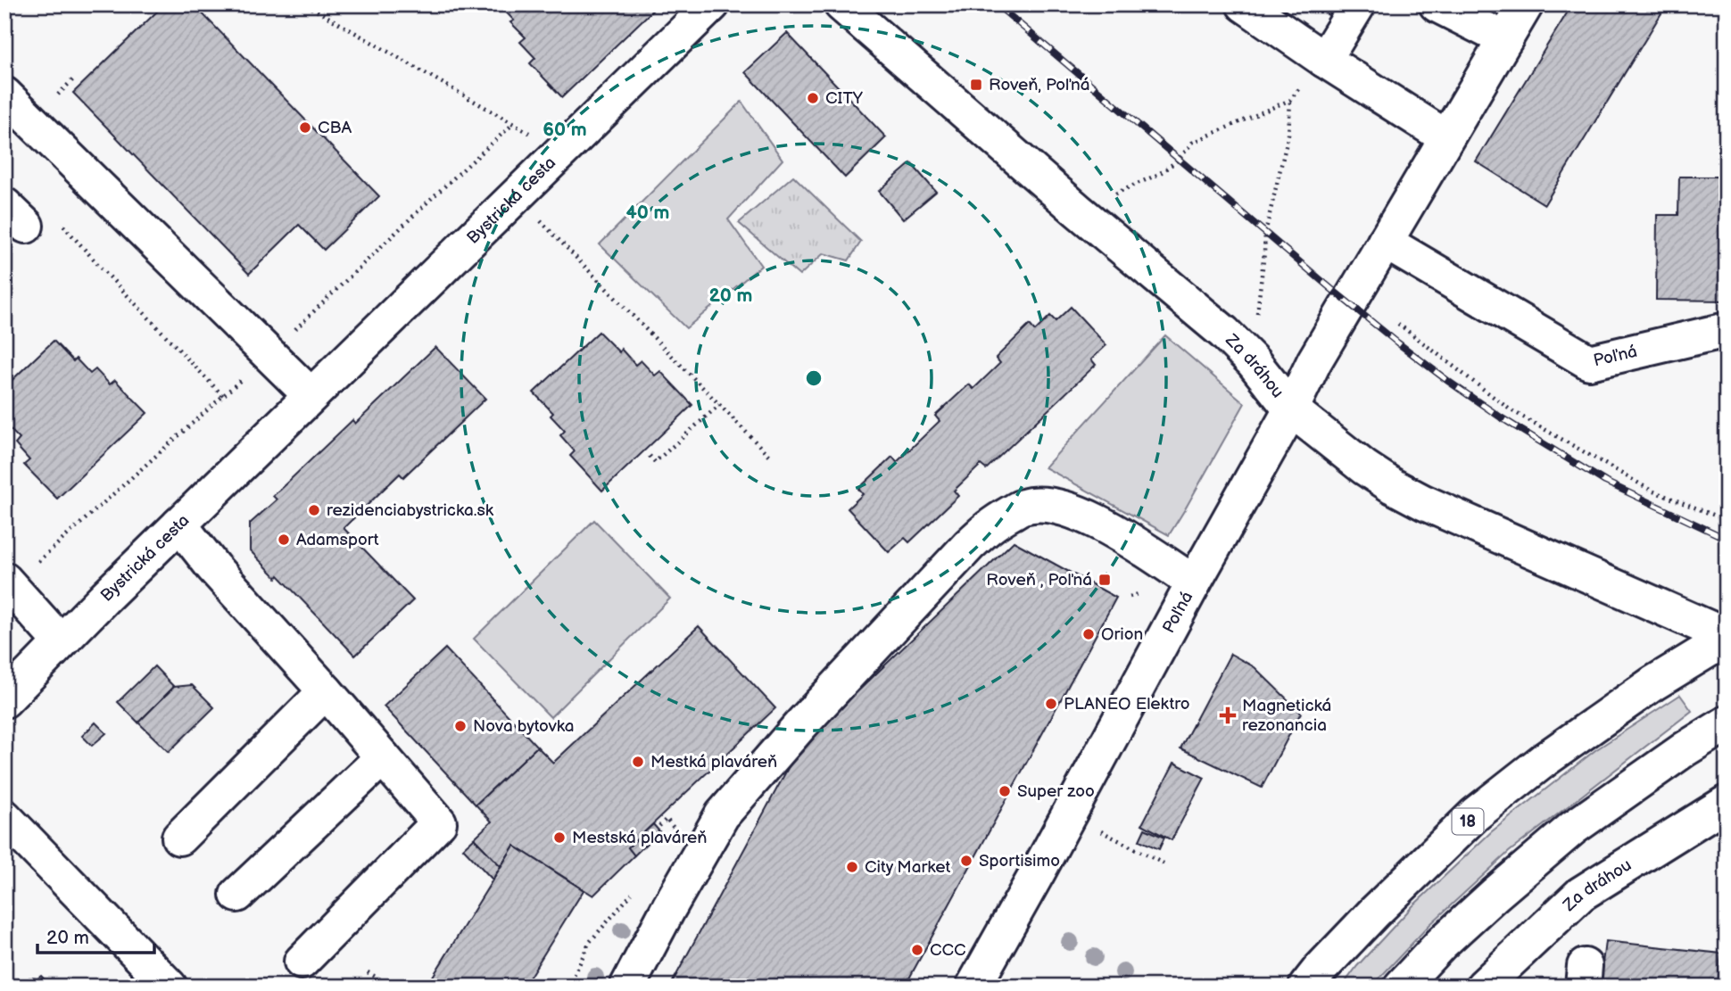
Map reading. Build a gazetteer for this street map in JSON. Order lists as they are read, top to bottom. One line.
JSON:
{"streets":{"street":["Bystrická cesta","Poľná","Za dráhou","18"]},"crossings":[["Poľná","Za dráhou"],["Za dráhou","18"]],"places":{"transit":["Roveň, Poľná","Roveň , Poľná"],"other":["CITY","CBA","rezidenciabystricka.sk","Adamsport","Orion","PLANEO Elektro","Nova bytovka","Mestká plaváreň","Super zoo","Mestská plaváreň","Sportisimo","City Market","CCC"],"health":["Magnetická rezonancia"]},"scale_bar":"20 m","rings":["60 m","40 m","20 m"]}
